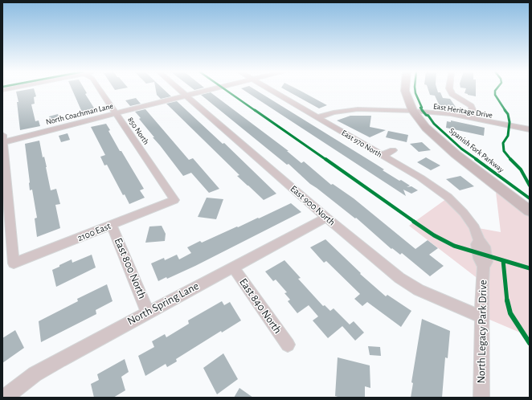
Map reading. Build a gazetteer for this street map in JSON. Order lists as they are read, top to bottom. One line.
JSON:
{"streets":{"street":["East Heritage Drive","North Coachman Lane","850 North","East 970 North","East 900 North","2100 East","East 800 North","North Spring Lane","East 840 North","North Legacy Park Drive"],"cycle path":["Spanish Fork Parkway"]},"crossings":[["East Heritage Drive","East 970 North"],["North Coachman Lane","850 North"],["North Coachman Lane","East 900 North"],["850 North","2100 East"],["East 970 North","North Legacy Park Drive"],["East 900 North","North Spring Lane"],["East 900 North","North Legacy Park Drive"],["2100 East","East 800 North"],["East 800 North","North Spring Lane"],["North Spring Lane","East 840 North"]]}
